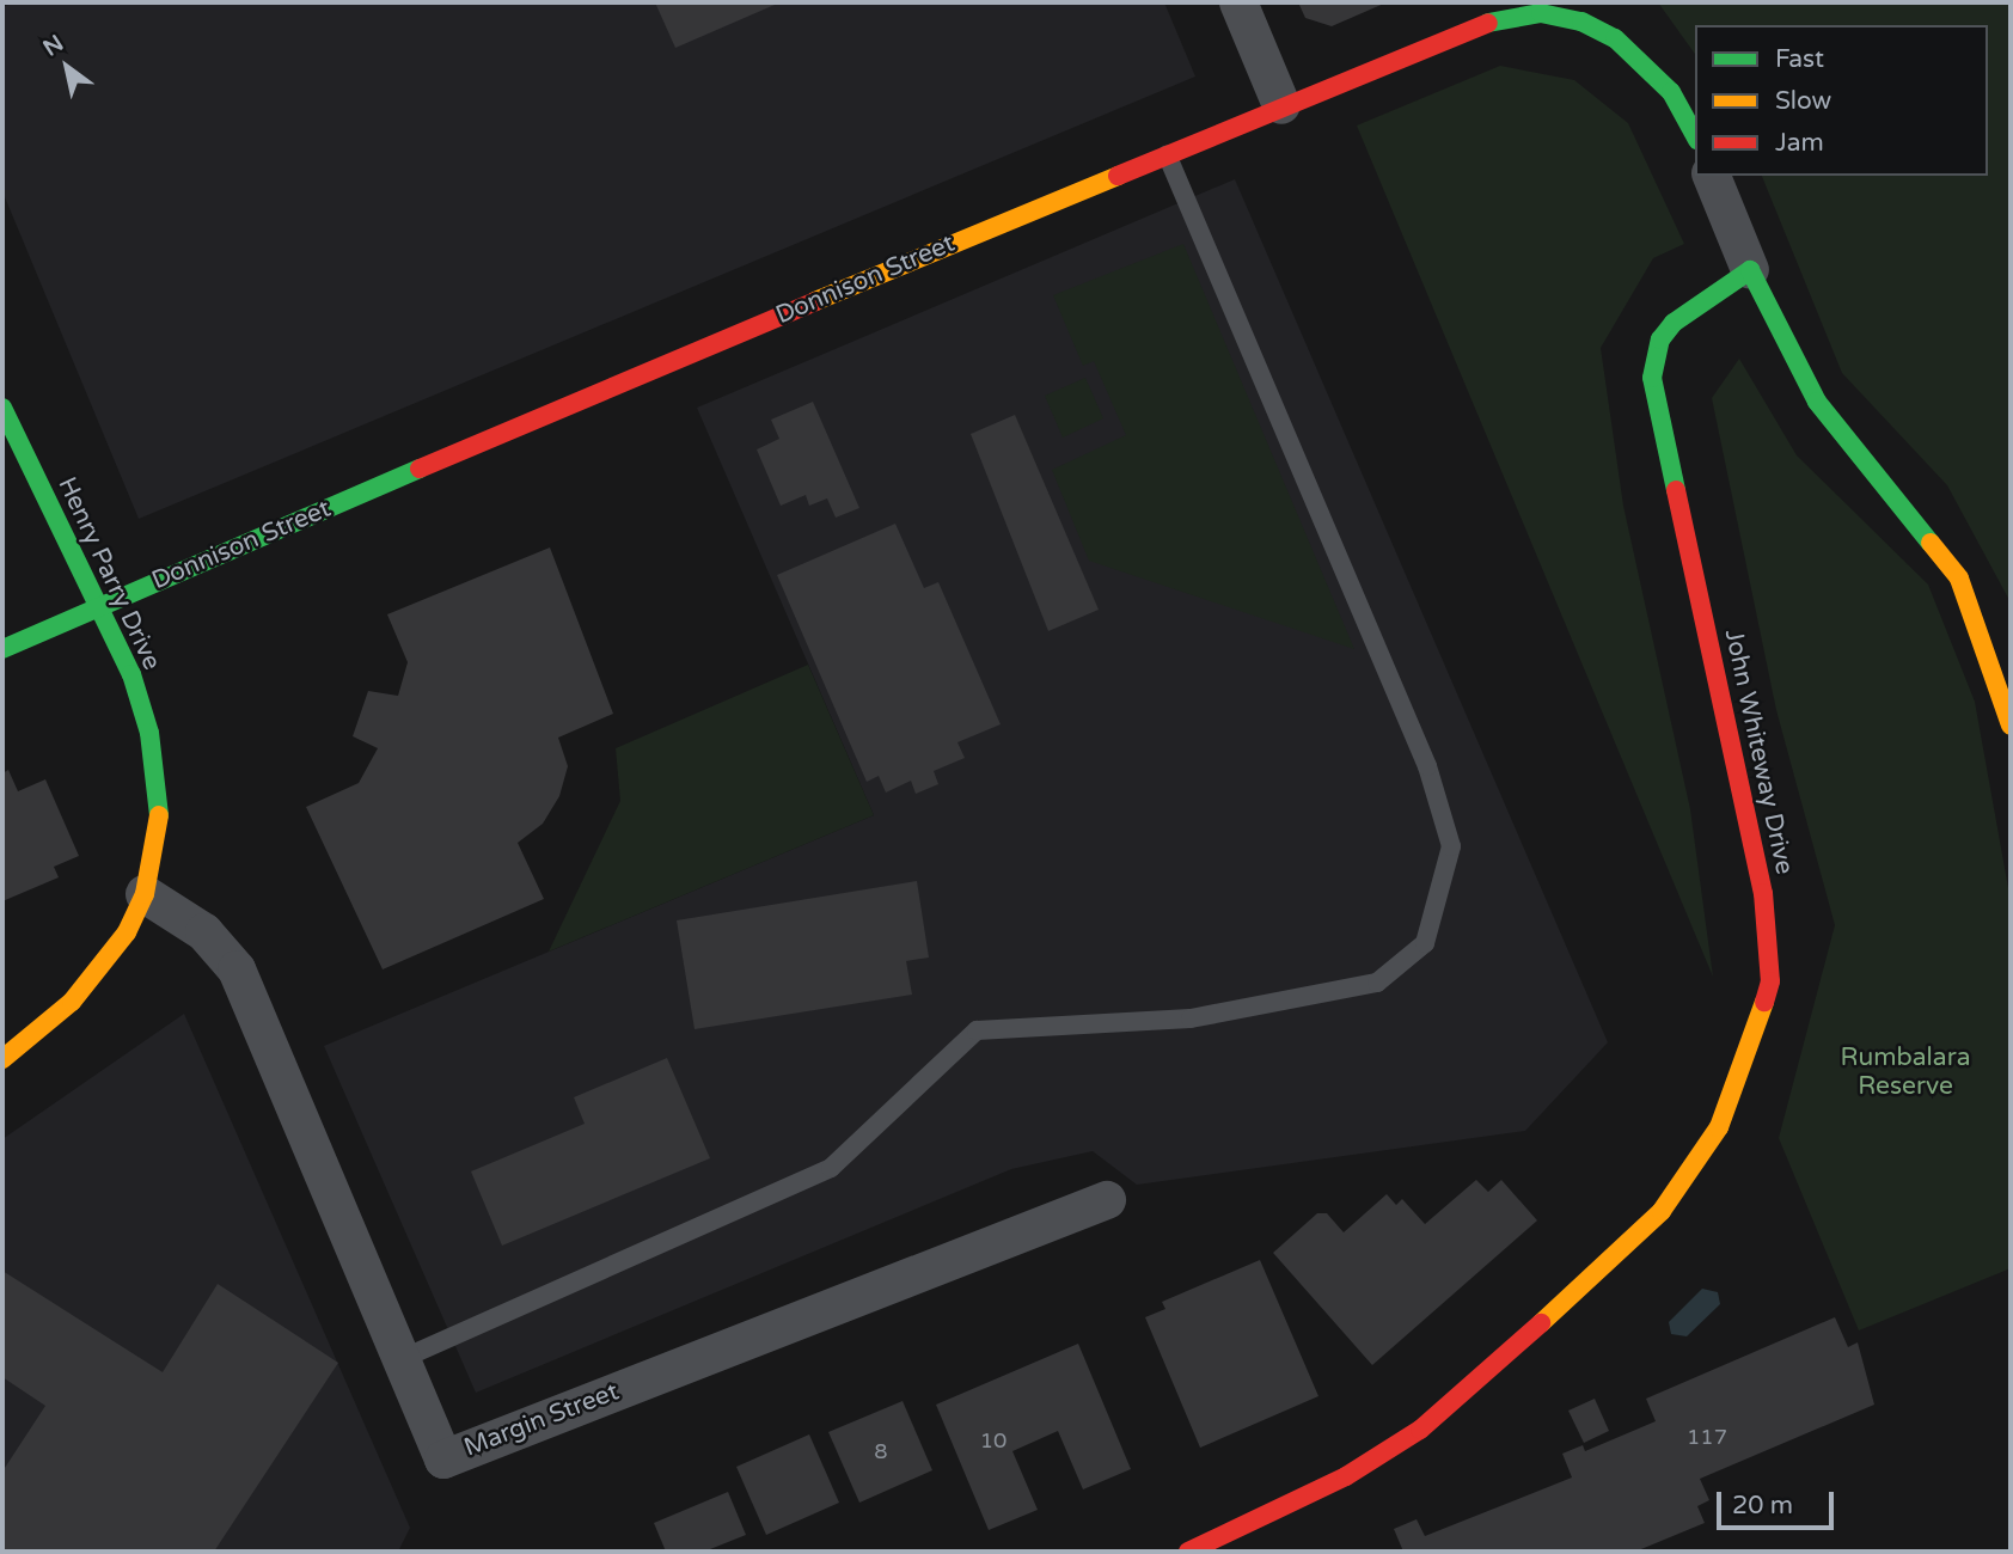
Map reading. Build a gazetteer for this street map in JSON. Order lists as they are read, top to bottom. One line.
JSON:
{"streets":{"street":["Donnison Street","Henry Parry Drive","John Whiteway Drive","Margin Street"]},"crossings":[["Donnison Street","Henry Parry Drive"],["Henry Parry Drive","Margin Street"]],"parks":["Rumbalara Reserve"],"house_numbers":["117","10","8"],"legend":["Fast","Slow","Jam"],"scale_bar":"20 m","north":"top left"}
